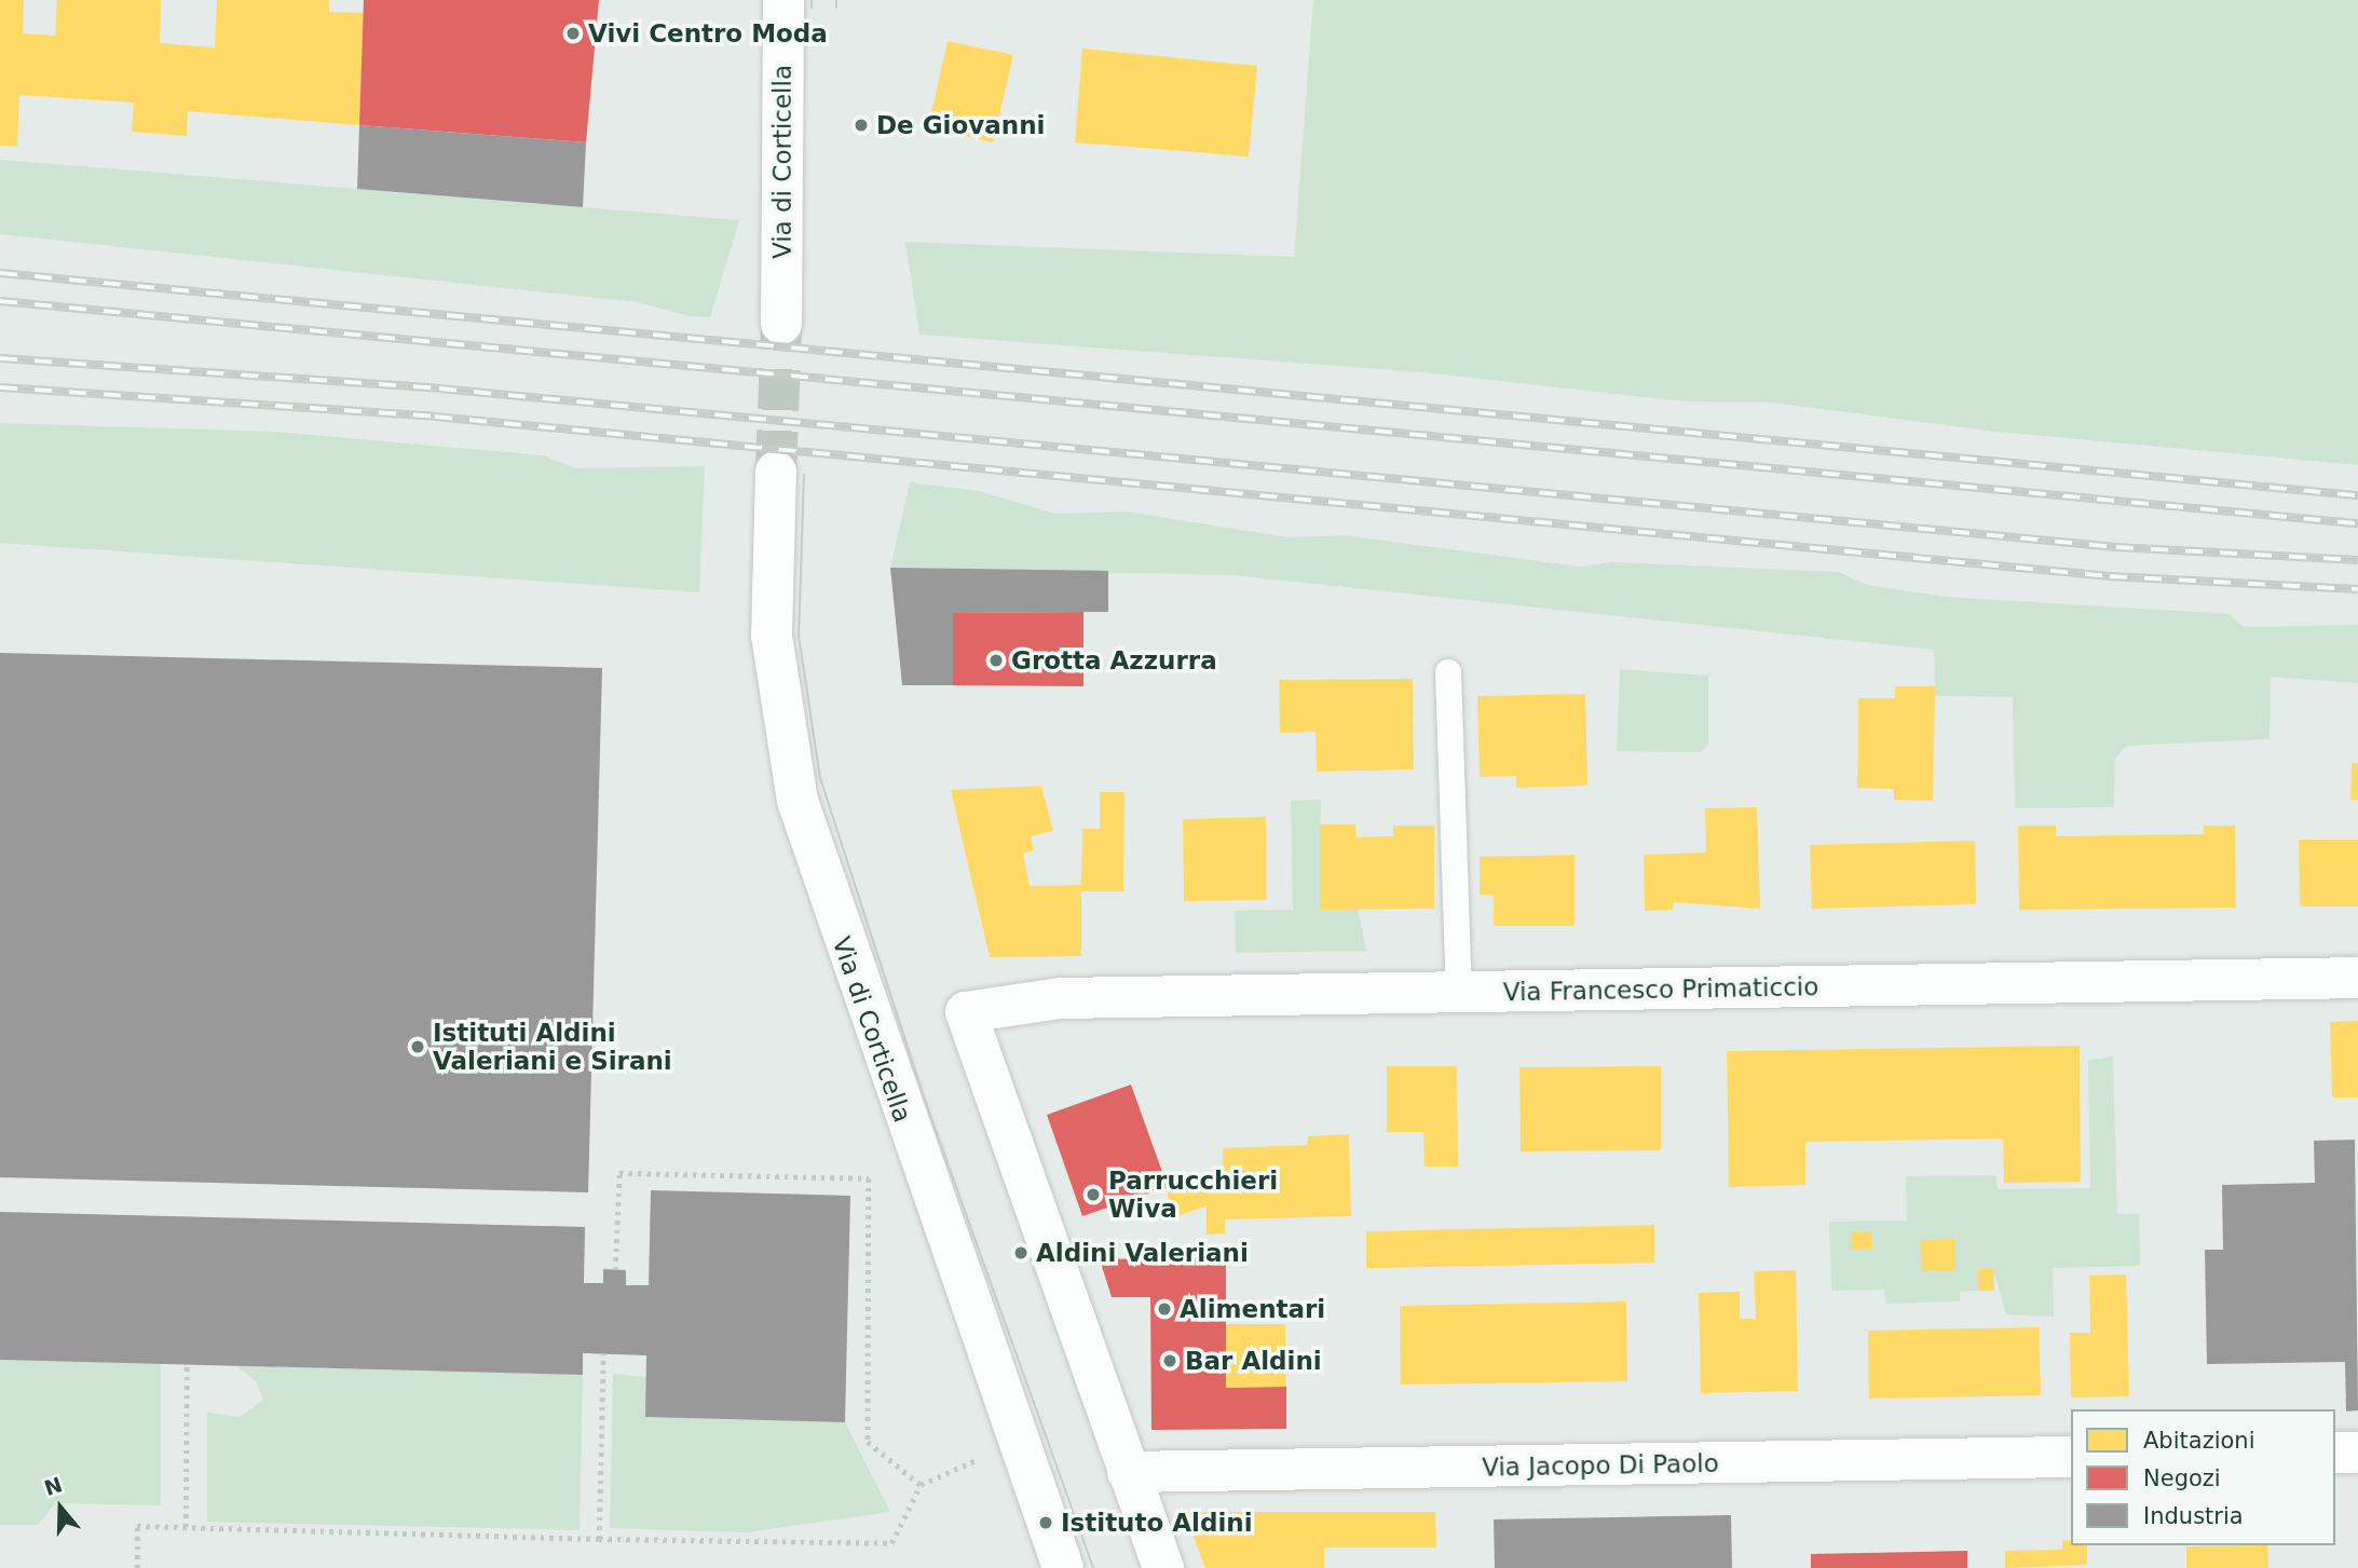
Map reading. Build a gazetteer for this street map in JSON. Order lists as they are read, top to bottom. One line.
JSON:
{"streets":{"street":["Via di Corticella","Via Francesco Primaticcio","Via Jacopo Di Paolo"]},"crossings":[["Via Francesco Primaticcio","Via Jacopo Di Paolo"]],"places":["Vivi Centro Moda","De Giovanni","Grotta Azzurra","Istituti Aldini Valeriani e Sirani","Parrucchieri Wiva","Aldini Valeriani","Alimentari","Bar Aldini","Istituto Aldini"],"legend":["Abitazioni","Negozi","Industria"],"north":"top"}
